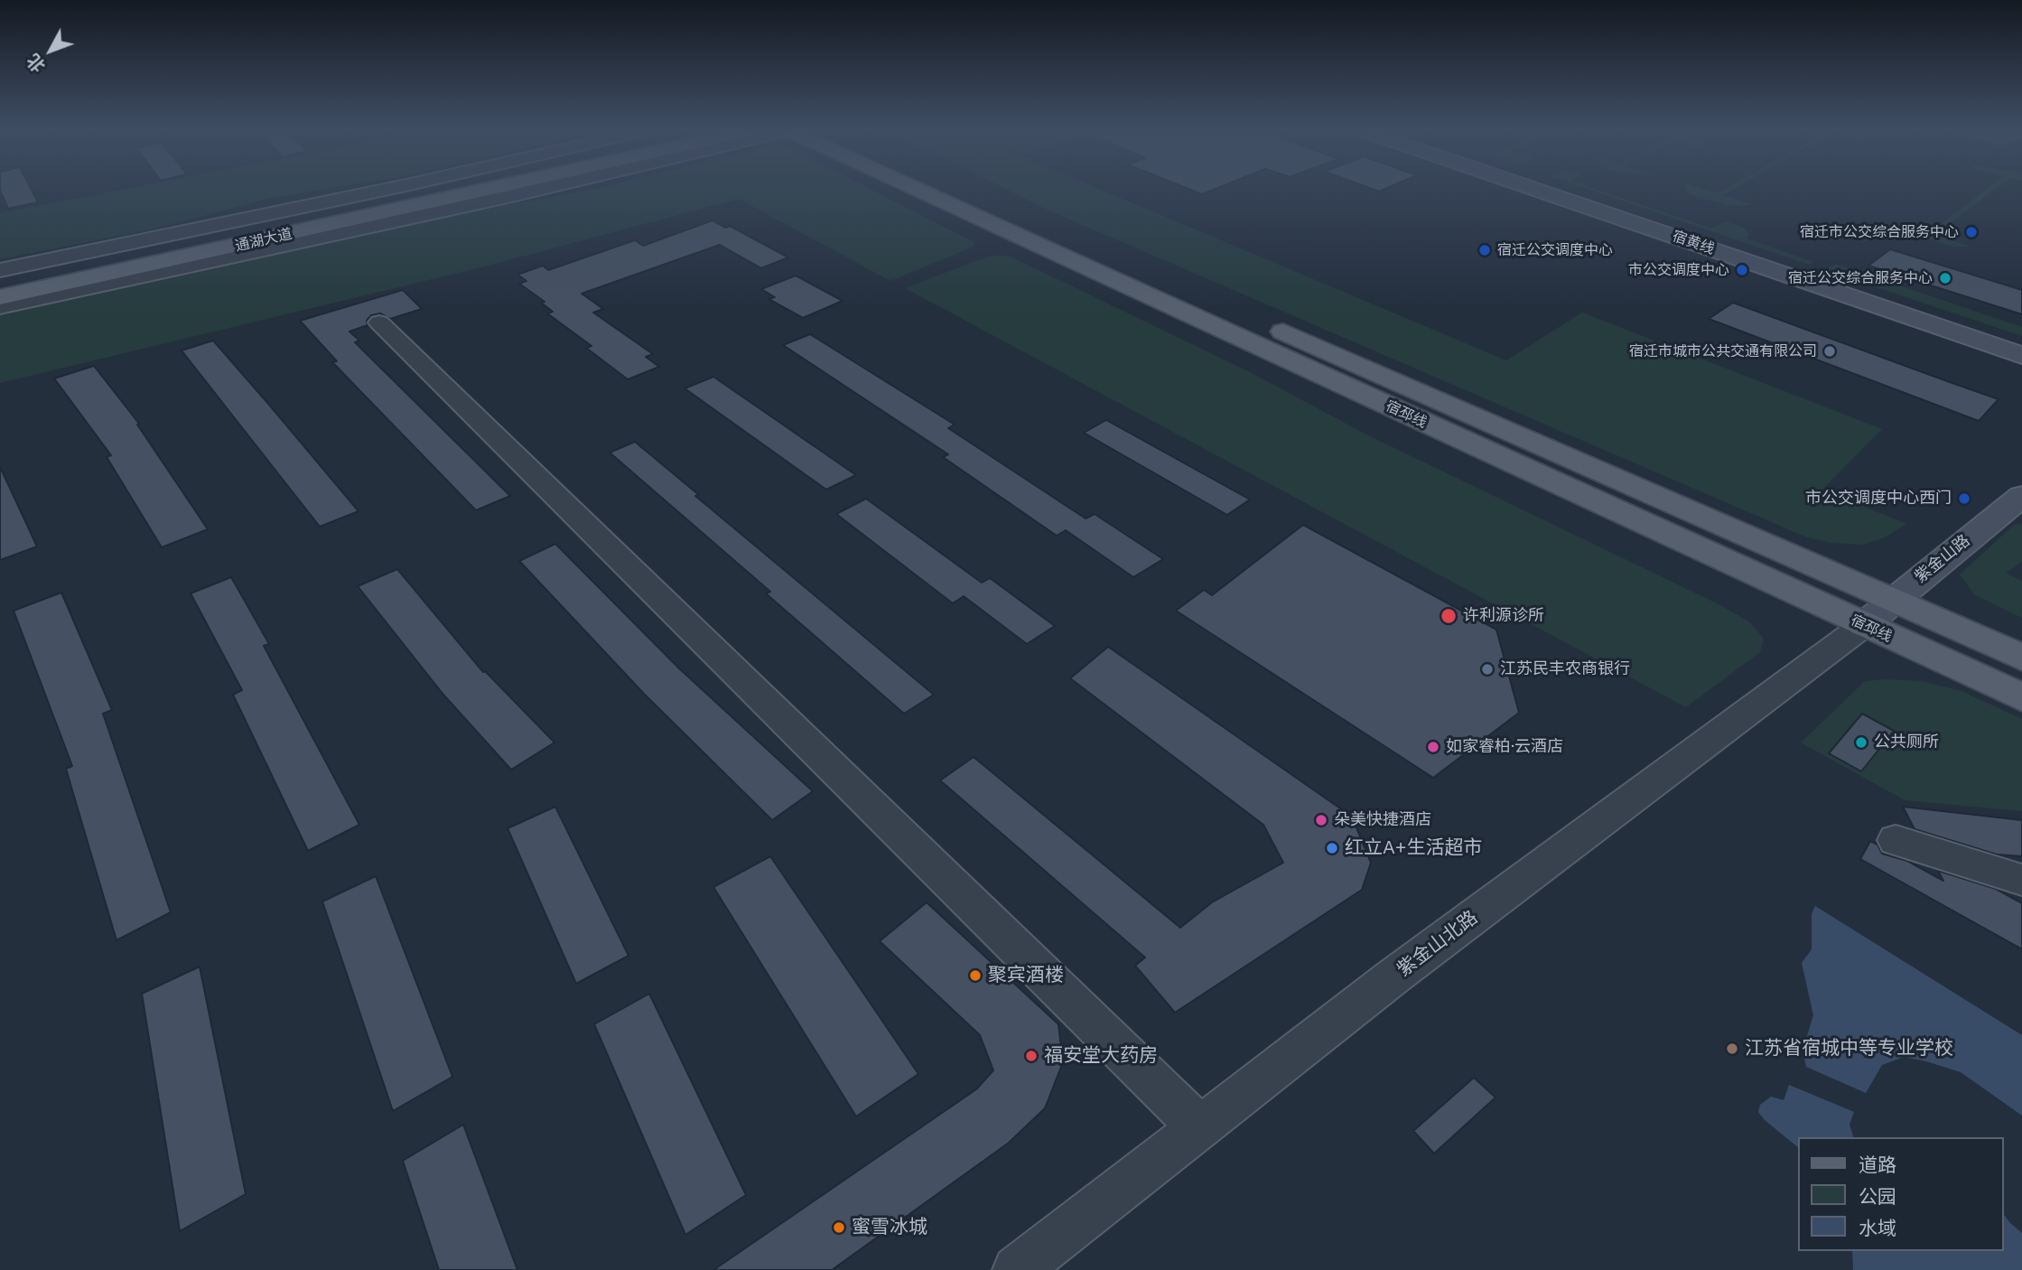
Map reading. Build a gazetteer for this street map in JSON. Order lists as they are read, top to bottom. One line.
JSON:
{"streets":{"main road":["通湖大道","宿黄线","宿邳线","紫金山路"],"street":["紫金山北路"]},"crossings":[["宿邳线","紫金山路"],["宿邳线","紫金山北路"],["紫金山路","紫金山北路"]],"places":["宿迁市公交综合服务中心","宿迁公交调度中心","市公交调度中心","宿迁公交综合服务中心","宿迁市城市公共交通有限公司","市公交调度中心西门","许利源诊所","江苏民丰农商银行","公共厕所","如家睿柏·云酒店","朵美快捷酒店","红立A+生活超市","聚宾酒楼","江苏省宿城中等专业学校","福安堂大药房","蜜雪冰城"],"legend":["道路","公园","水域"],"north":"bottom left"}
